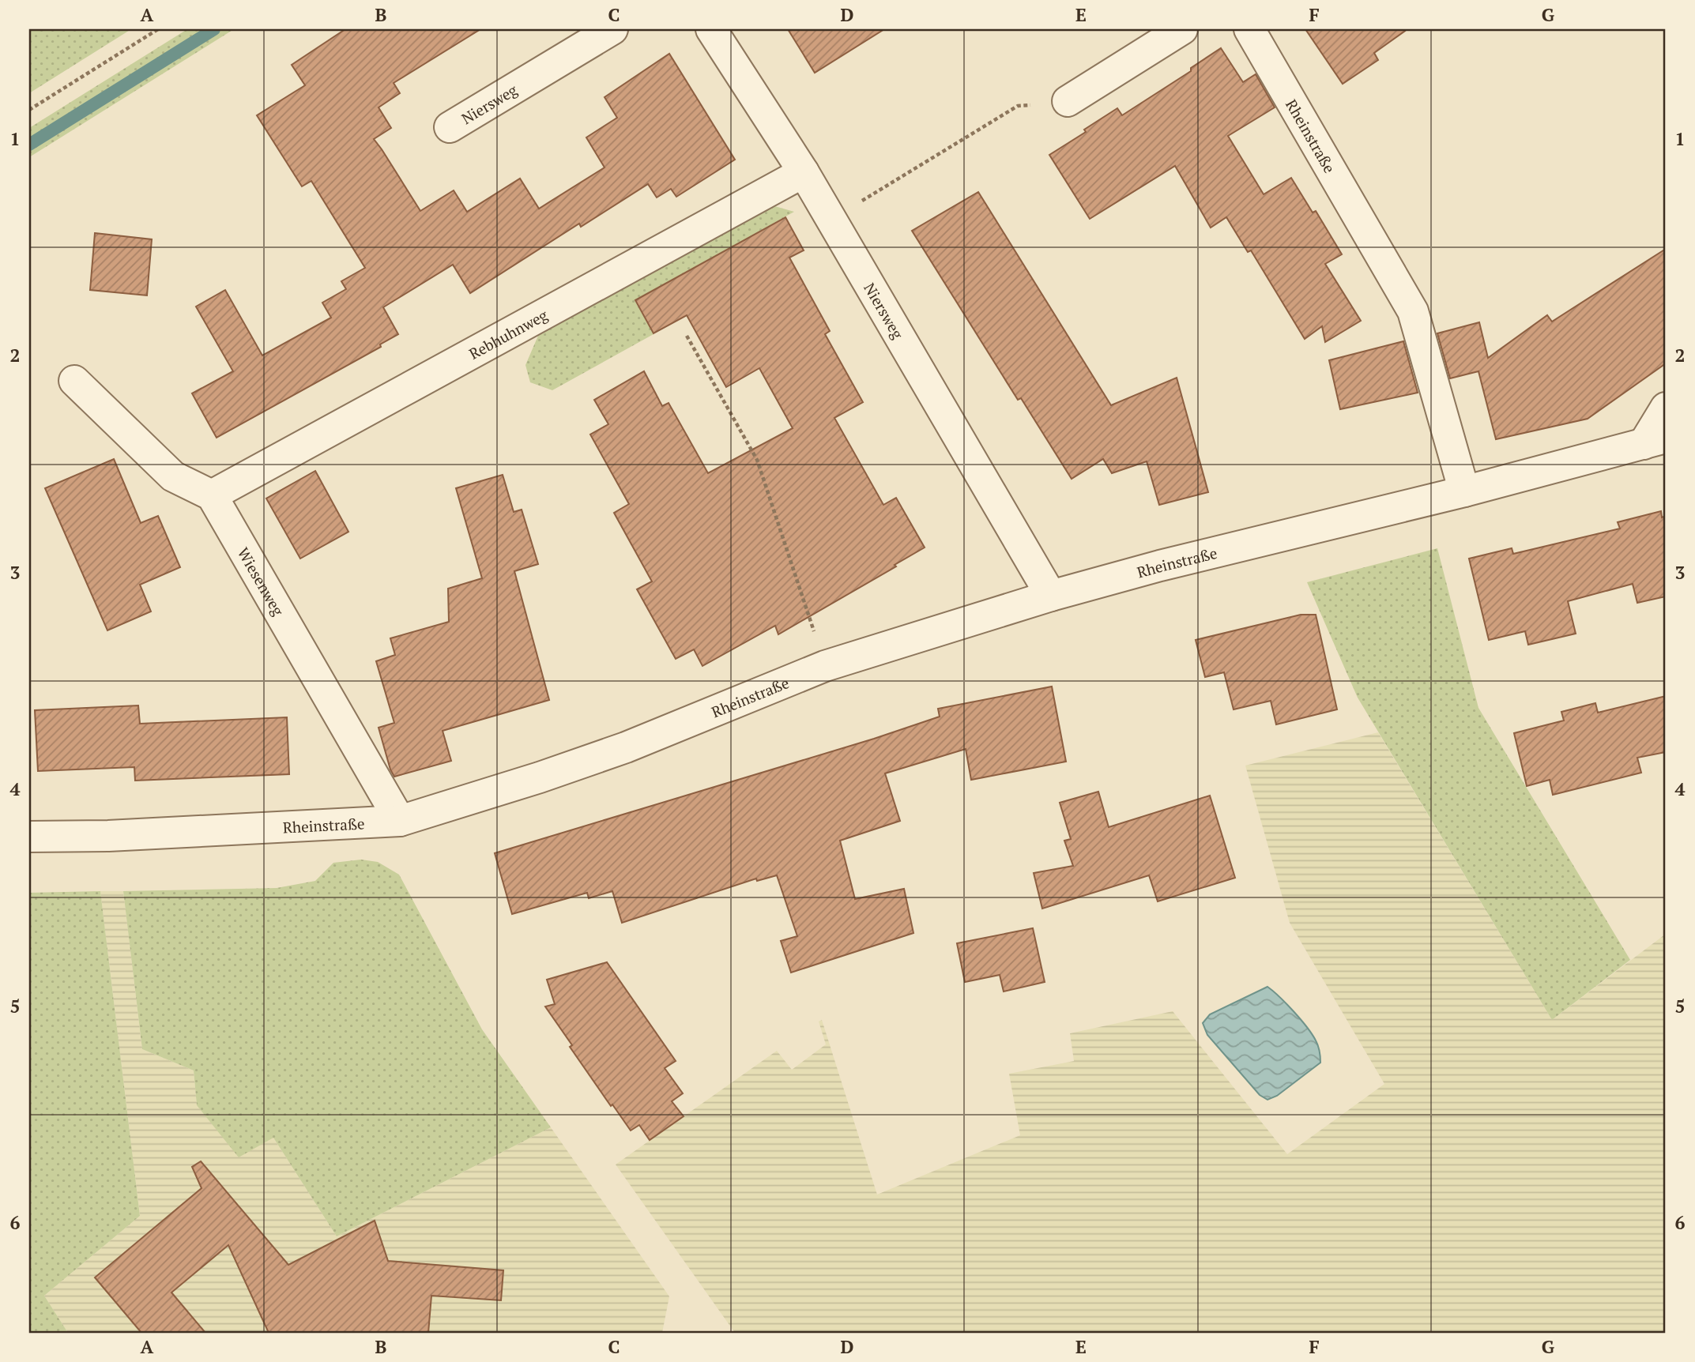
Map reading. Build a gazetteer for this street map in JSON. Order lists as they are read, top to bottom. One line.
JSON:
{"streets":{"street":["Niersweg","Rheinstraße","Rebhuhnweg","Wiesenweg"]},"crossings":[["Niersweg","Rheinstraße"],["Niersweg","Rebhuhnweg"],["Rheinstraße","Wiesenweg"],["Rebhuhnweg","Wiesenweg"]],"grid":{"columns":["A","B","C","D","E","F","G"],"rows":["1","2","3","4","5","6"]}}
